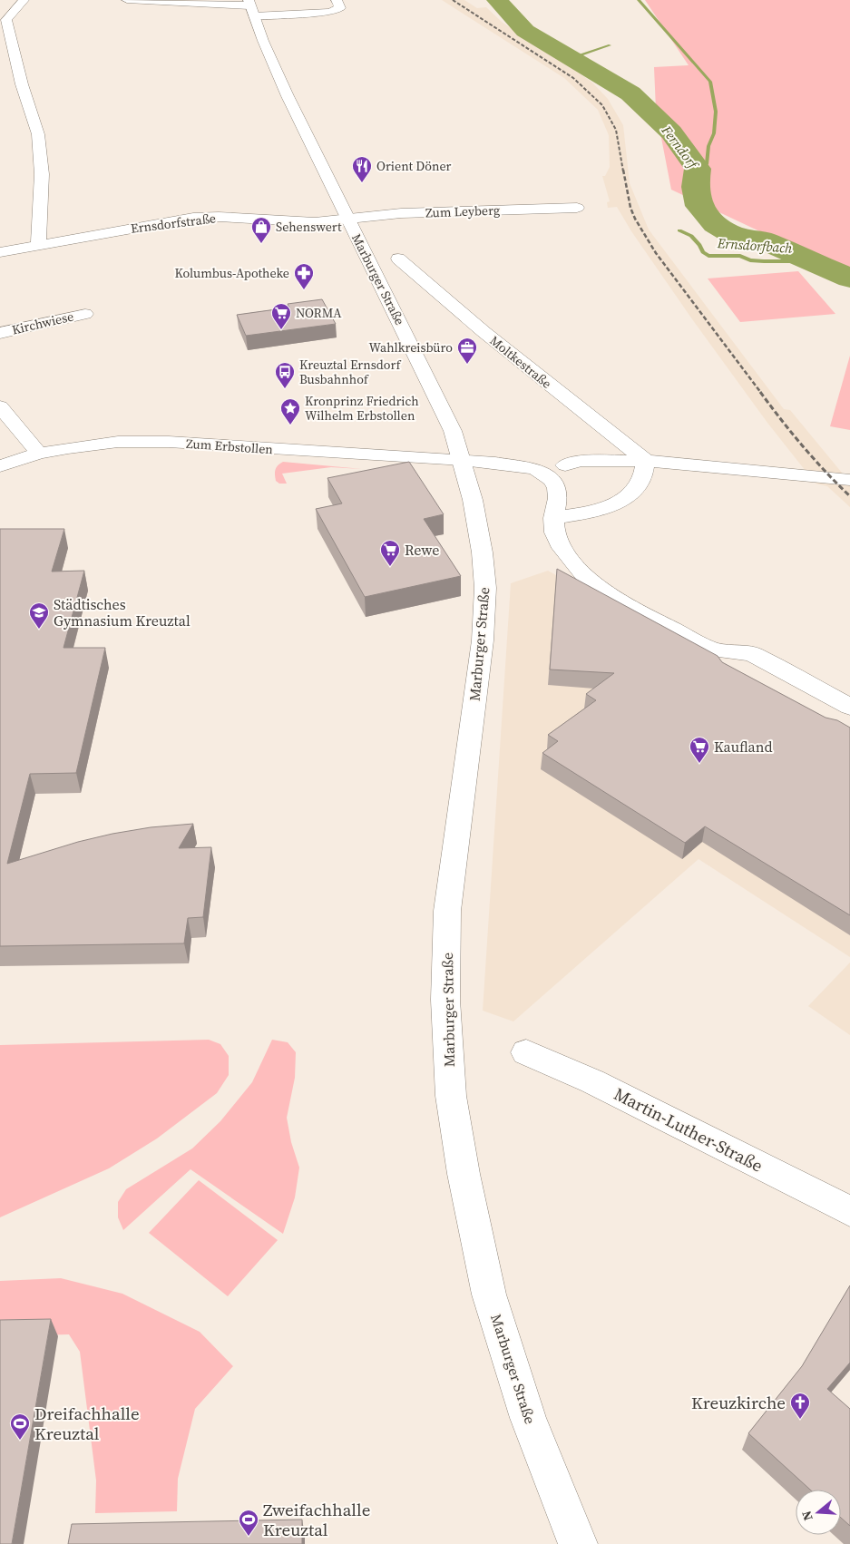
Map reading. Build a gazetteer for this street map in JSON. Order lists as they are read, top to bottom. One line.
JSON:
{"streets":{"street":["Zum Leyberg","Ernsdorfstraße","Marburger Straße","Kirchwiese","Moltkestraße","Zum Erbstollen","Martin-Luther-Straße"]},"crossings":[["Zum Leyberg","Ernsdorfstraße"],["Zum Leyberg","Marburger Straße"],["Ernsdorfstraße","Marburger Straße"],["Marburger Straße","Zum Erbstollen"]],"water":["Ferndorf","Ernsdorfbach"],"places":{"restaurant":["Orient Döner"],"shop":["Sehenswert"],"pharmacy":["Kolumbus-Apotheke"],"supermarket":["NORMA","Rewe","Kaufland"],"office":["Wahlkreisbüro"],"bus stop":["Kreuztal Ernsdorf Busbahnhof"],"place":["Kronprinz Friedrich Wilhelm Erbstollen"],"school or university":["Städtisches Gymnasium Kreuztal"],"church":["Kreuzkirche"],"sports":["Dreifachhalle Kreuztal","Zweifachhalle Kreuztal"]},"north":"left"}
